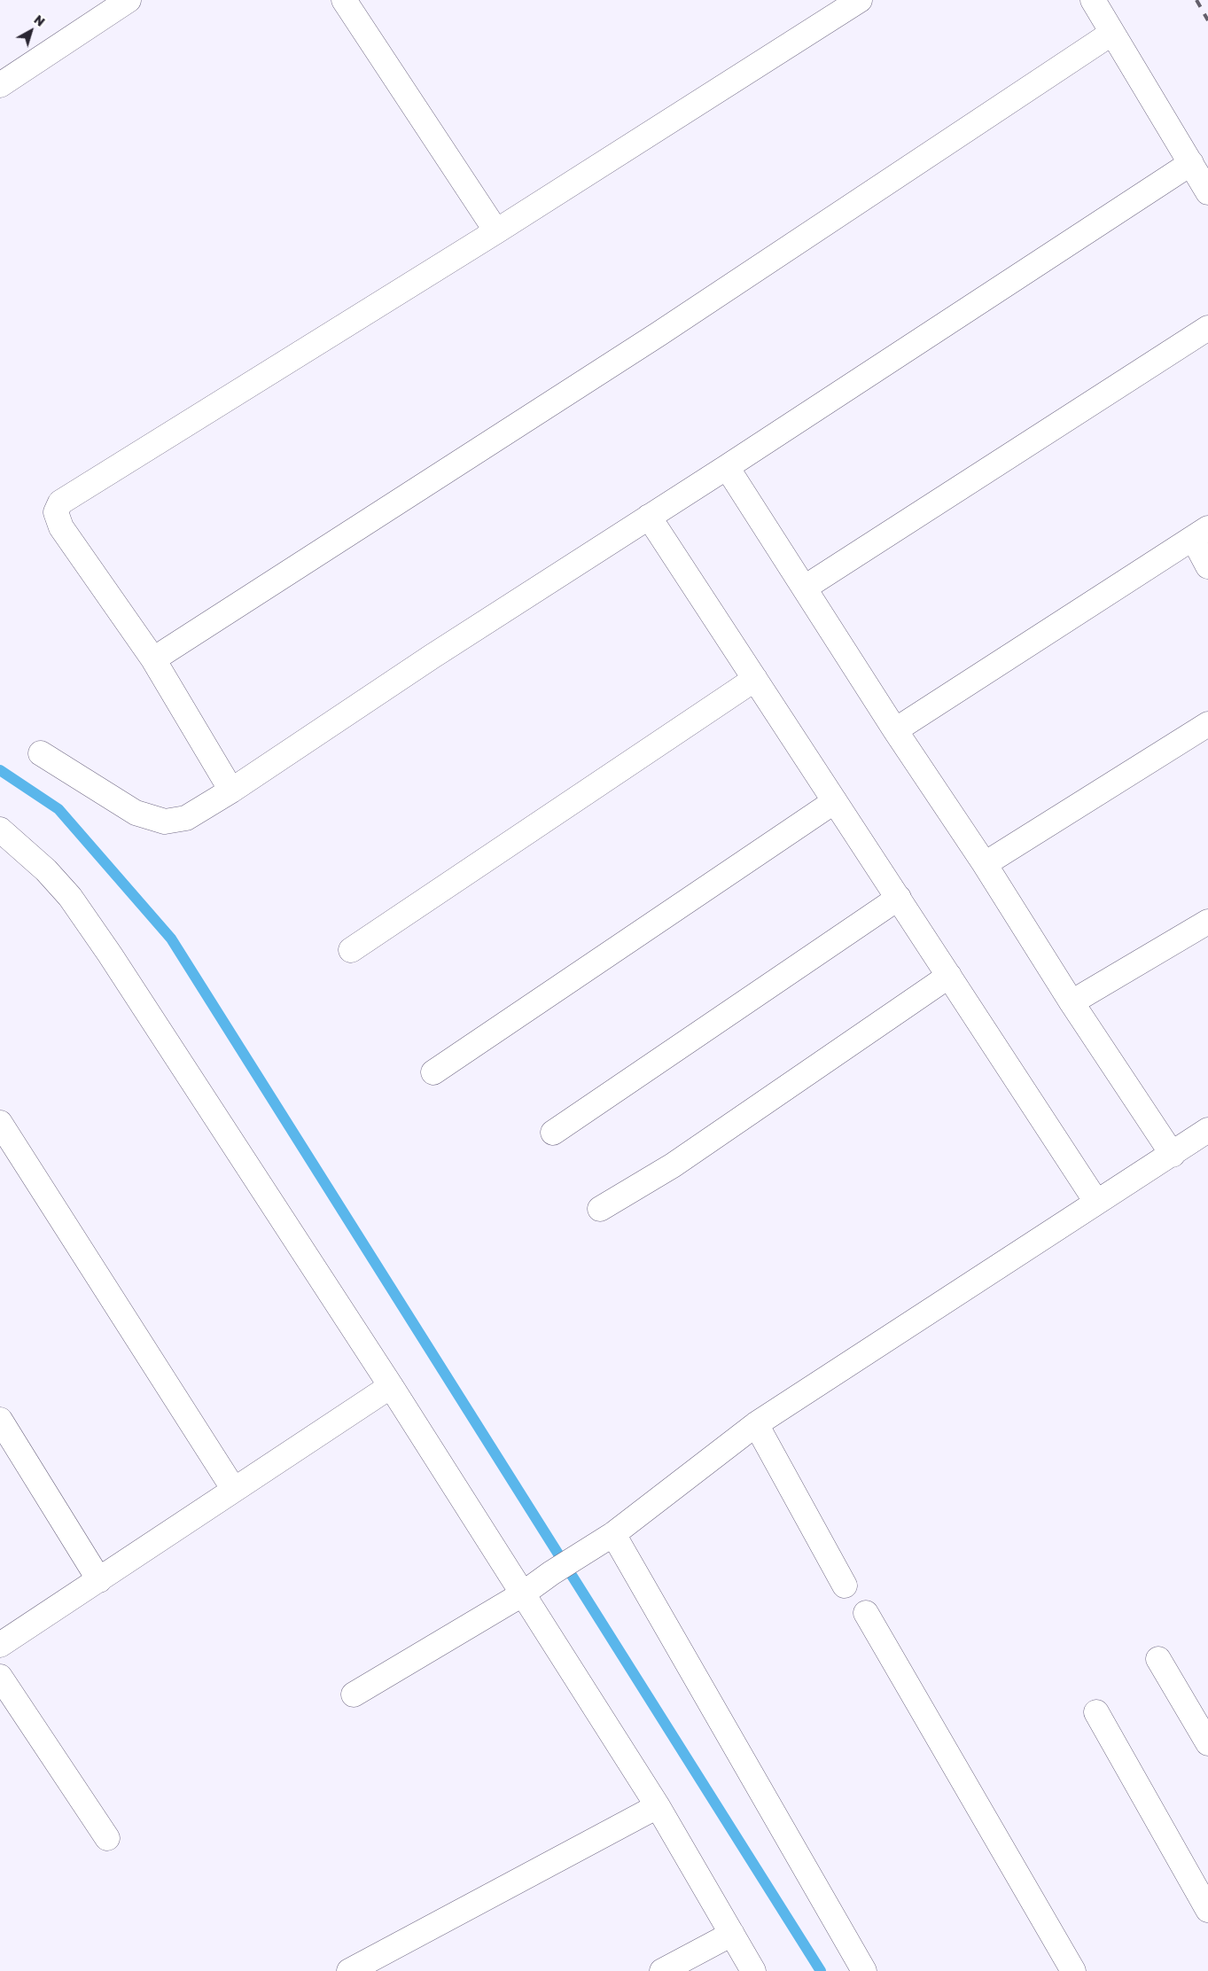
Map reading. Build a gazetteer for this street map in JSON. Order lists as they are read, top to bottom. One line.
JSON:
{"north":"top right"}
